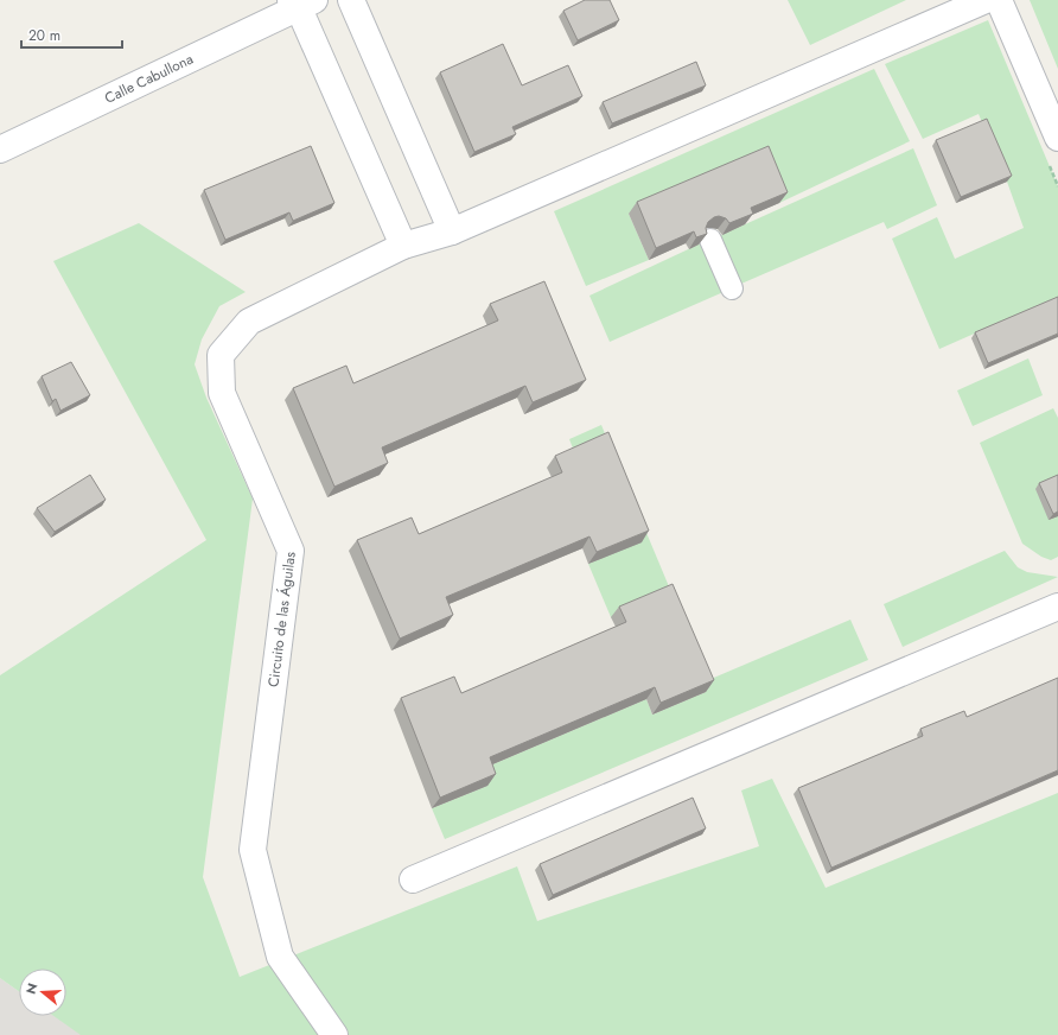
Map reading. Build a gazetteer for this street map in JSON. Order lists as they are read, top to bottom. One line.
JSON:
{"streets":{"street":["Calle Cabullona","Circuito de las Águilas"]},"scale_bar":"20 m","north":"left"}
